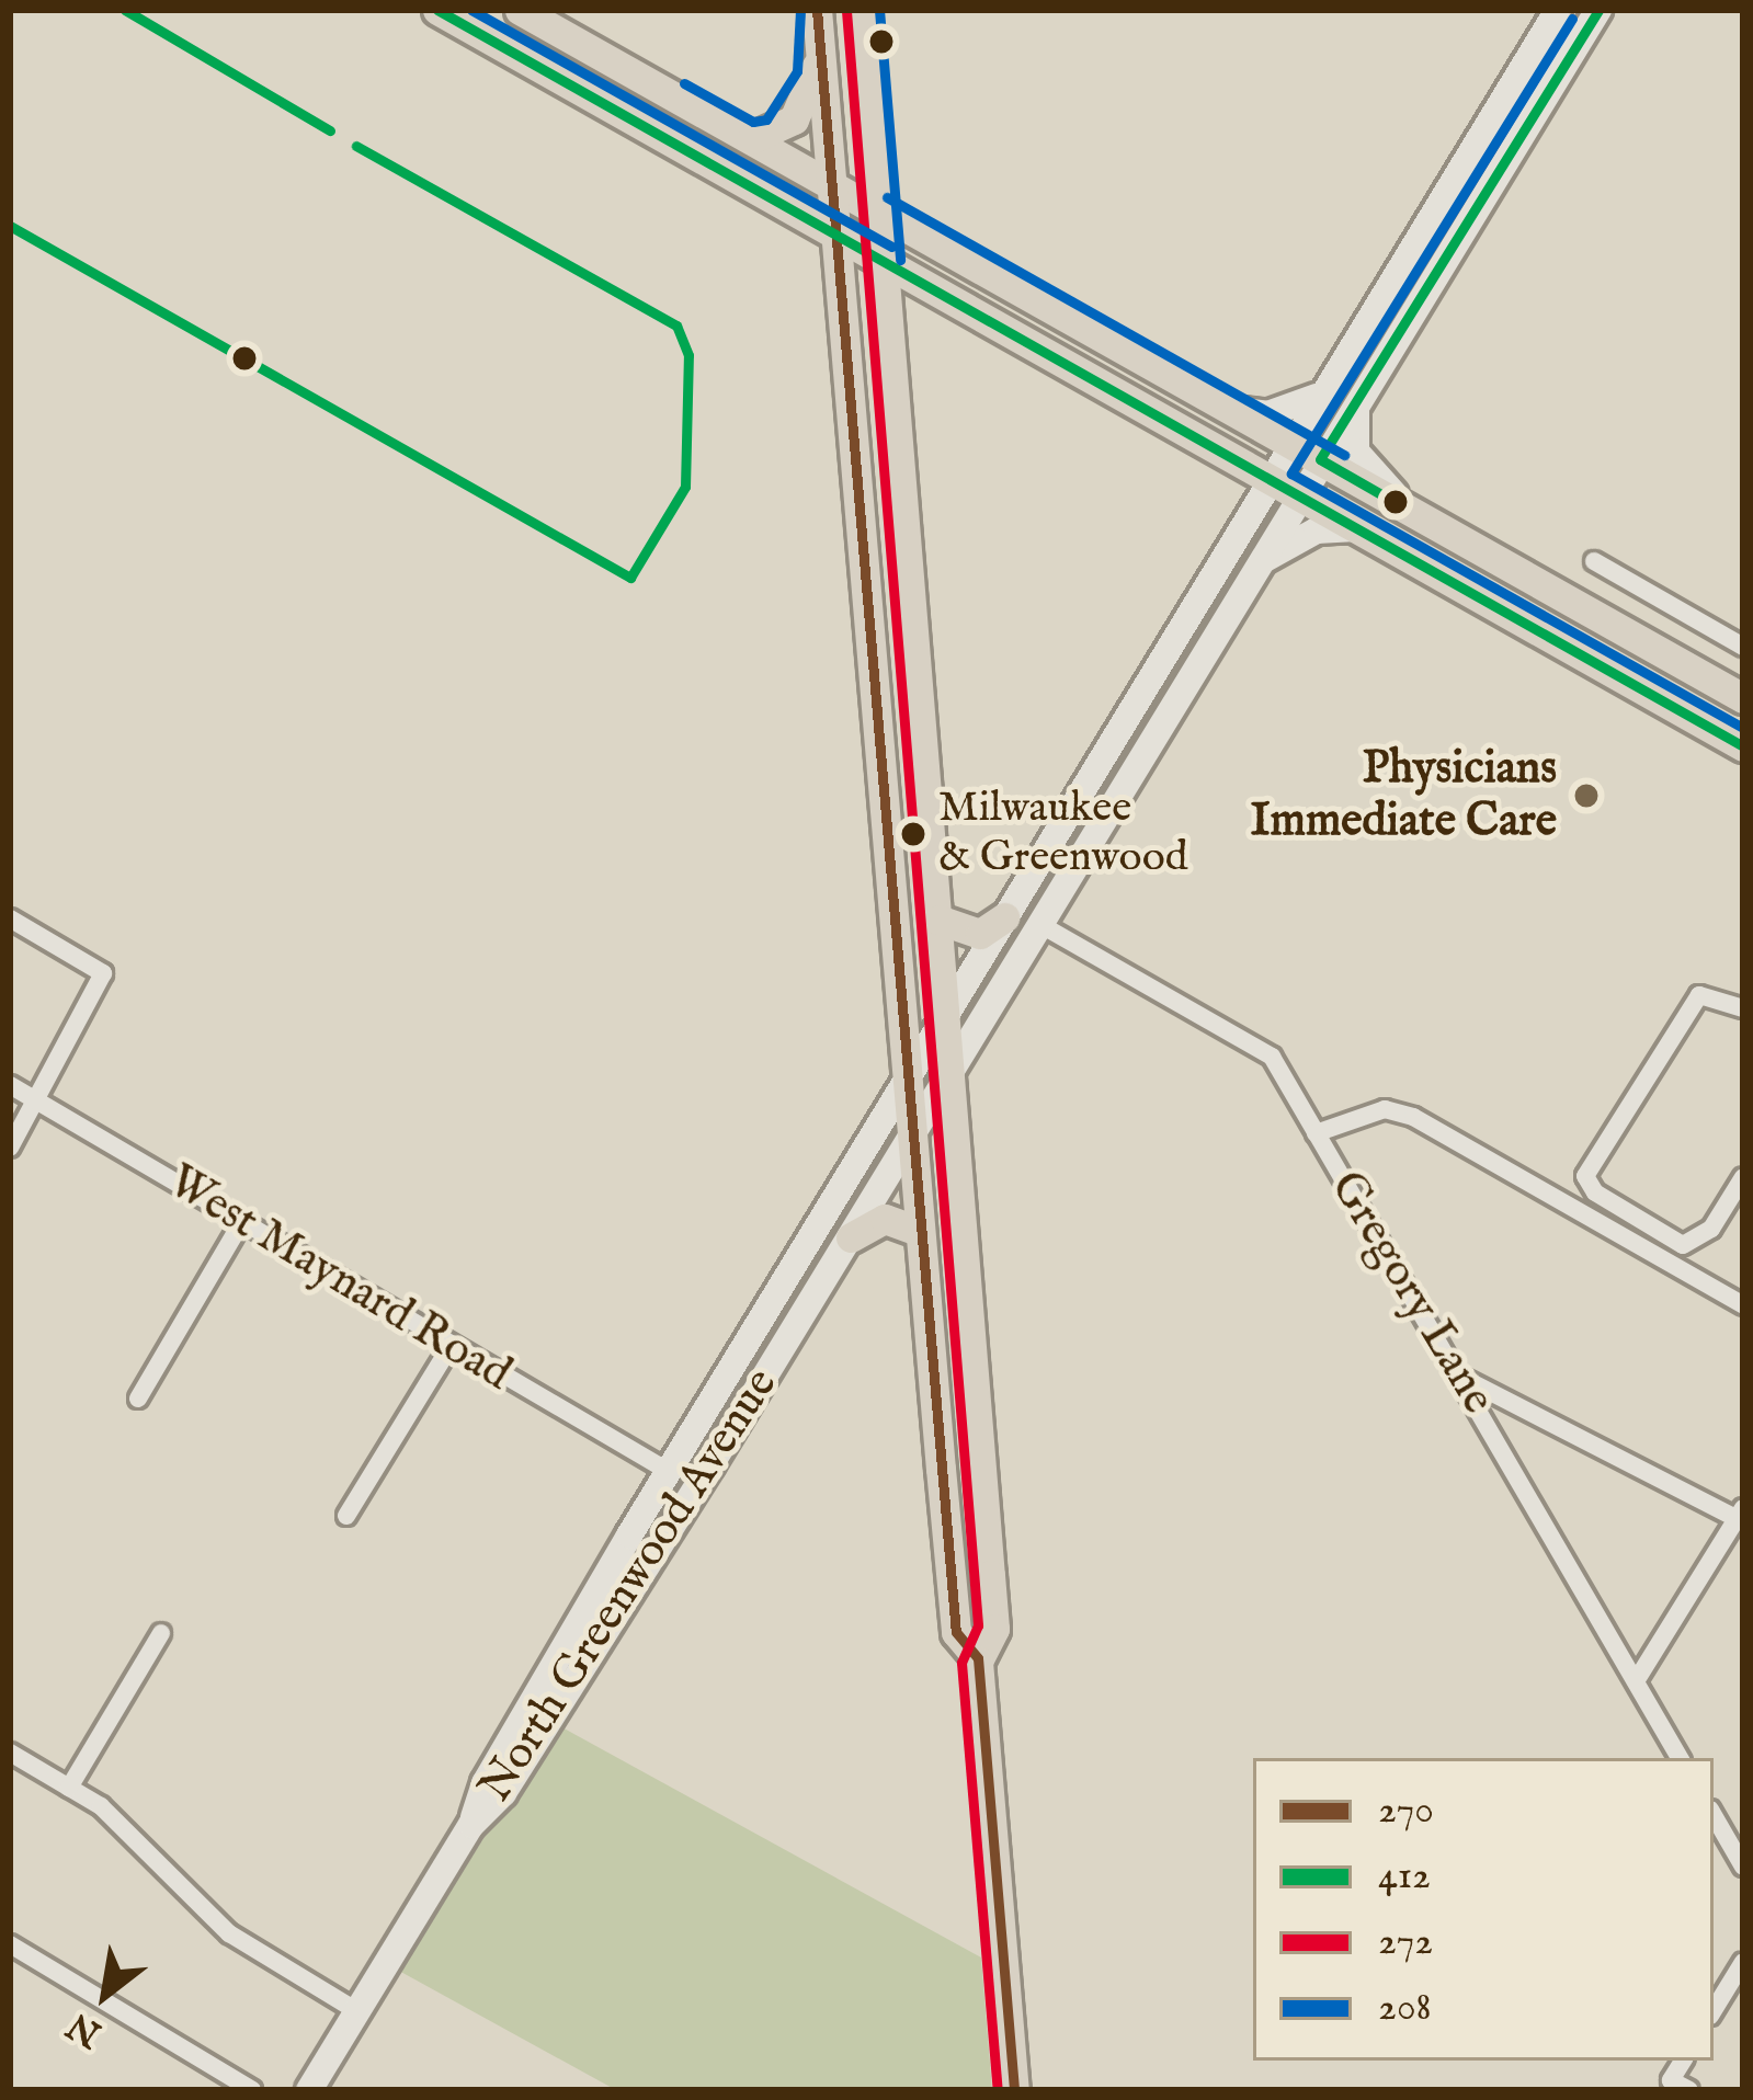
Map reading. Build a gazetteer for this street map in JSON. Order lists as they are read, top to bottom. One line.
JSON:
{"streets":{"main road":["North Greenwood Avenue"],"street":["West Maynard Road","Gregory Lane"]},"crossings":[["West Maynard Road","North Greenwood Avenue"],["Gregory Lane","North Greenwood Avenue"]],"places":["Physicians Immediate Care","Milwaukee & Greenwood"],"lines":["transit line 270","transit line 412","transit line 208","transit line 272"],"legend":["270","412","272","208"],"north":"bottom left"}
